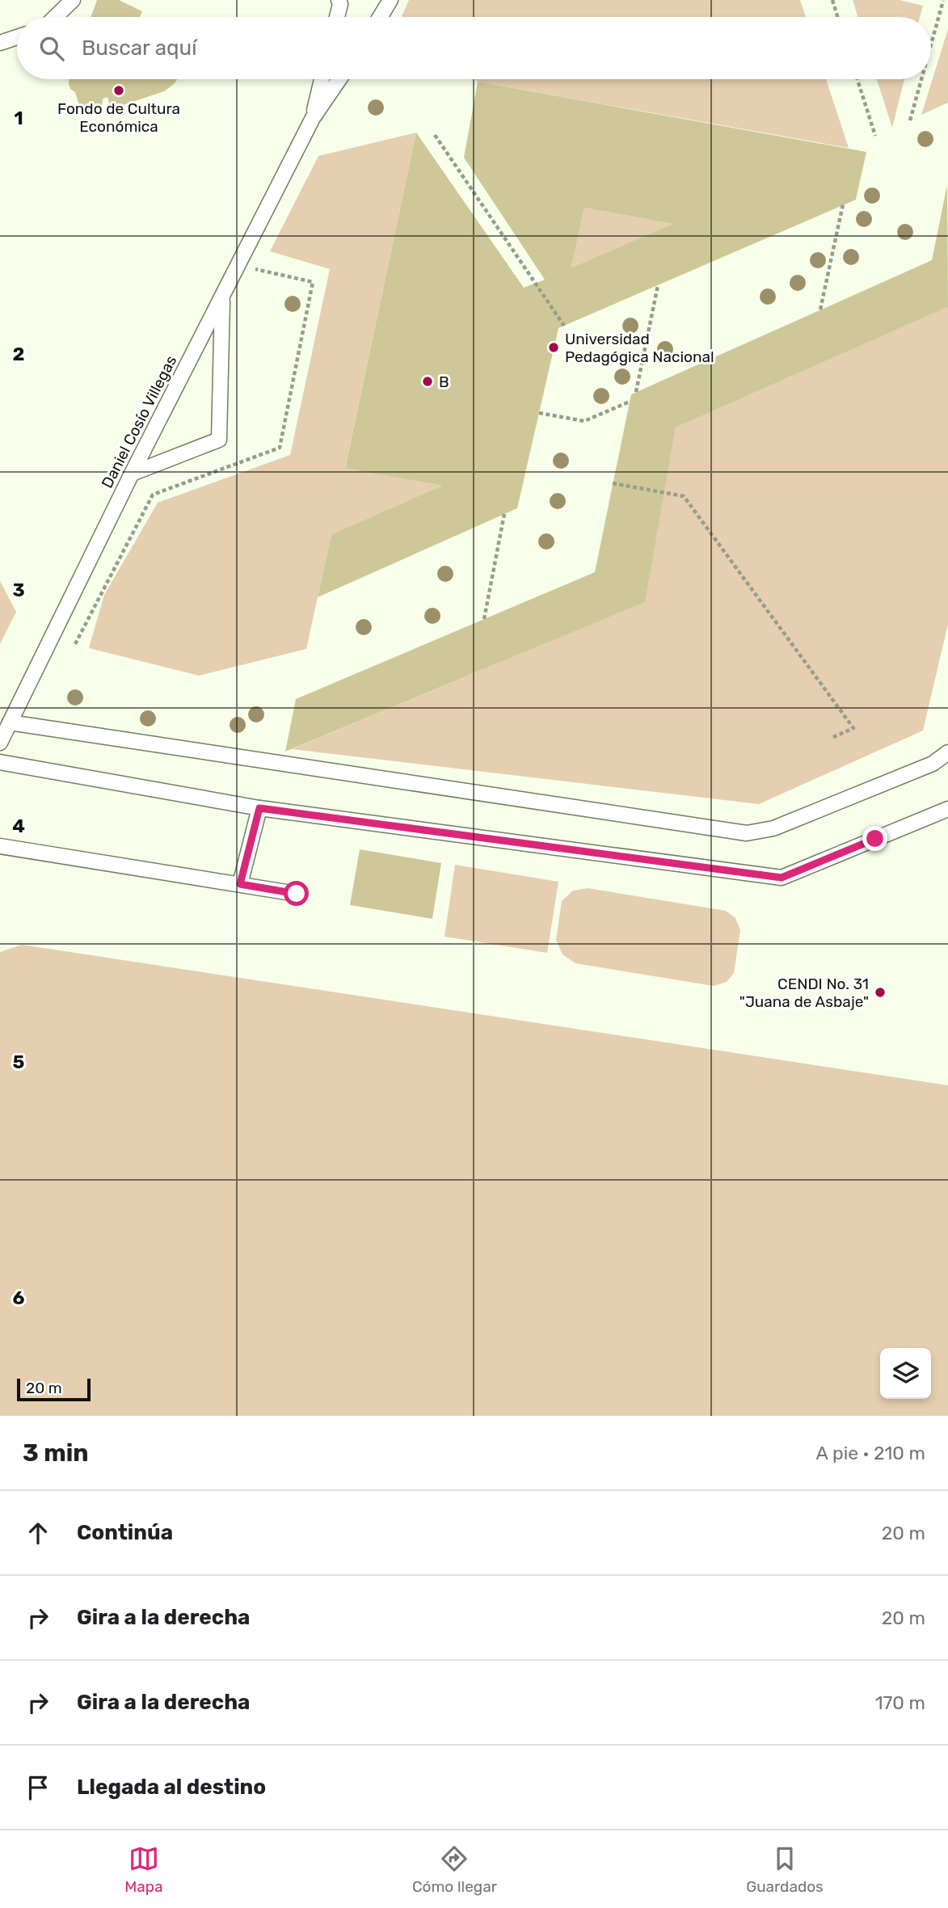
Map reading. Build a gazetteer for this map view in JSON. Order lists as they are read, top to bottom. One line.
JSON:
{"streets":{"lane":["Daniel Cosío Villegas"]},"places":["Fondo de Cultura Económica","Universidad Pedagógica Nacional","B","CENDI No. 31 \"Juana de Asbaje\""],"scale_bar":"20 m","page":{"search":"Buscar aquí","scale":"20 m","heading":["3 min","A pie · 210 m"],"list":[["Continúa","20 m"],["Gira a la derecha","20 m"],["Gira a la derecha","170 m"],"Llegada al destino"],"nav":["Mapa","Cómo llegar","Guardados"]},"grid":{"rows":["1","2","3","4","5","6"]}}
